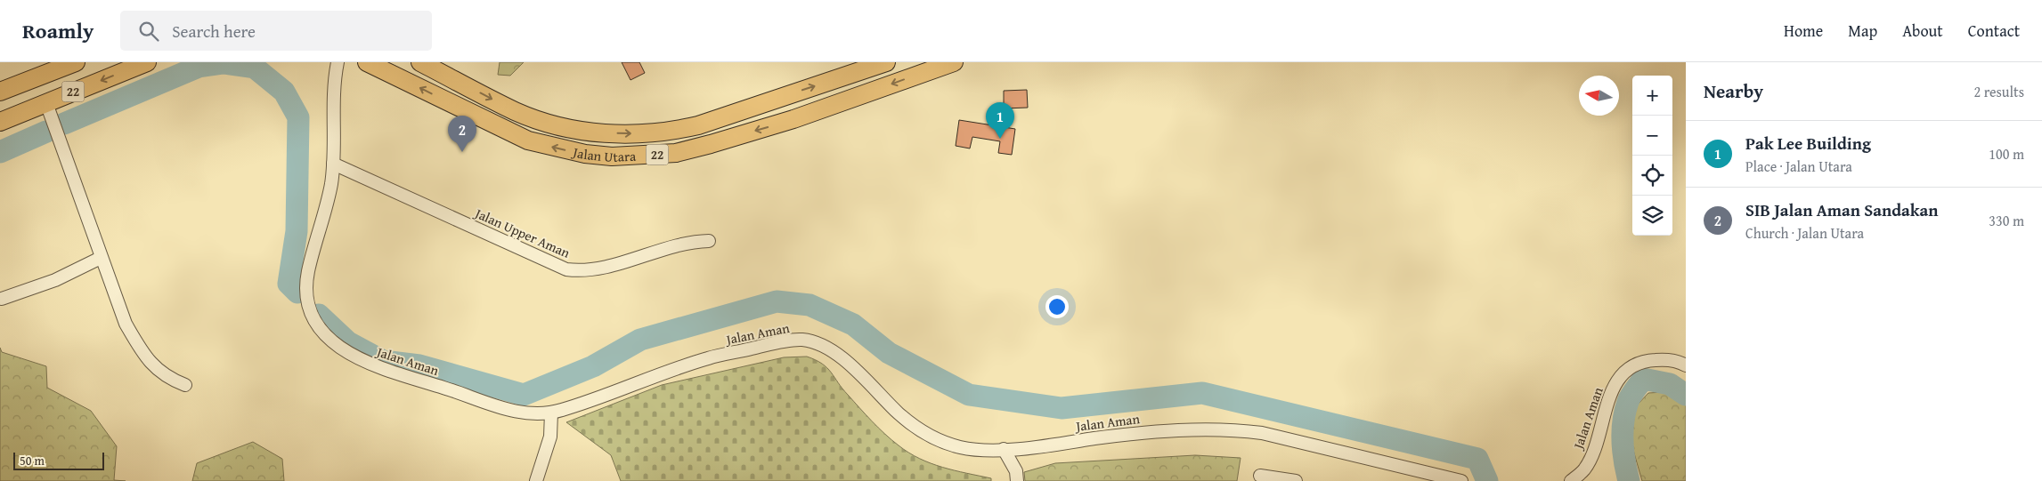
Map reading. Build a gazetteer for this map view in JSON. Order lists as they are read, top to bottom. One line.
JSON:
{"streets":{"highway":["22","Jalan Utara"],"street":["Jalan Upper Aman","Jalan Aman"]},"crossings":[["Jalan Upper Aman","Jalan Aman"]],"scale_bar":"50 m","north":"left","page":{"header":"Roamly","search":"Search here","nav":["Home","Map","About","Contact"],"heading":["Nearby","2 results"],"map_buttons":["+","−"],"pins":["1","2"],"list":[{"mark":"1","name":"Pak Lee Building","note":"Place · Jalan Utara","value":"100 m"},{"mark":"2","name":"SIB Jalan Aman Sandakan","note":"Church · Jalan Utara","value":"330 m"}],"scale":"50 m"}}
